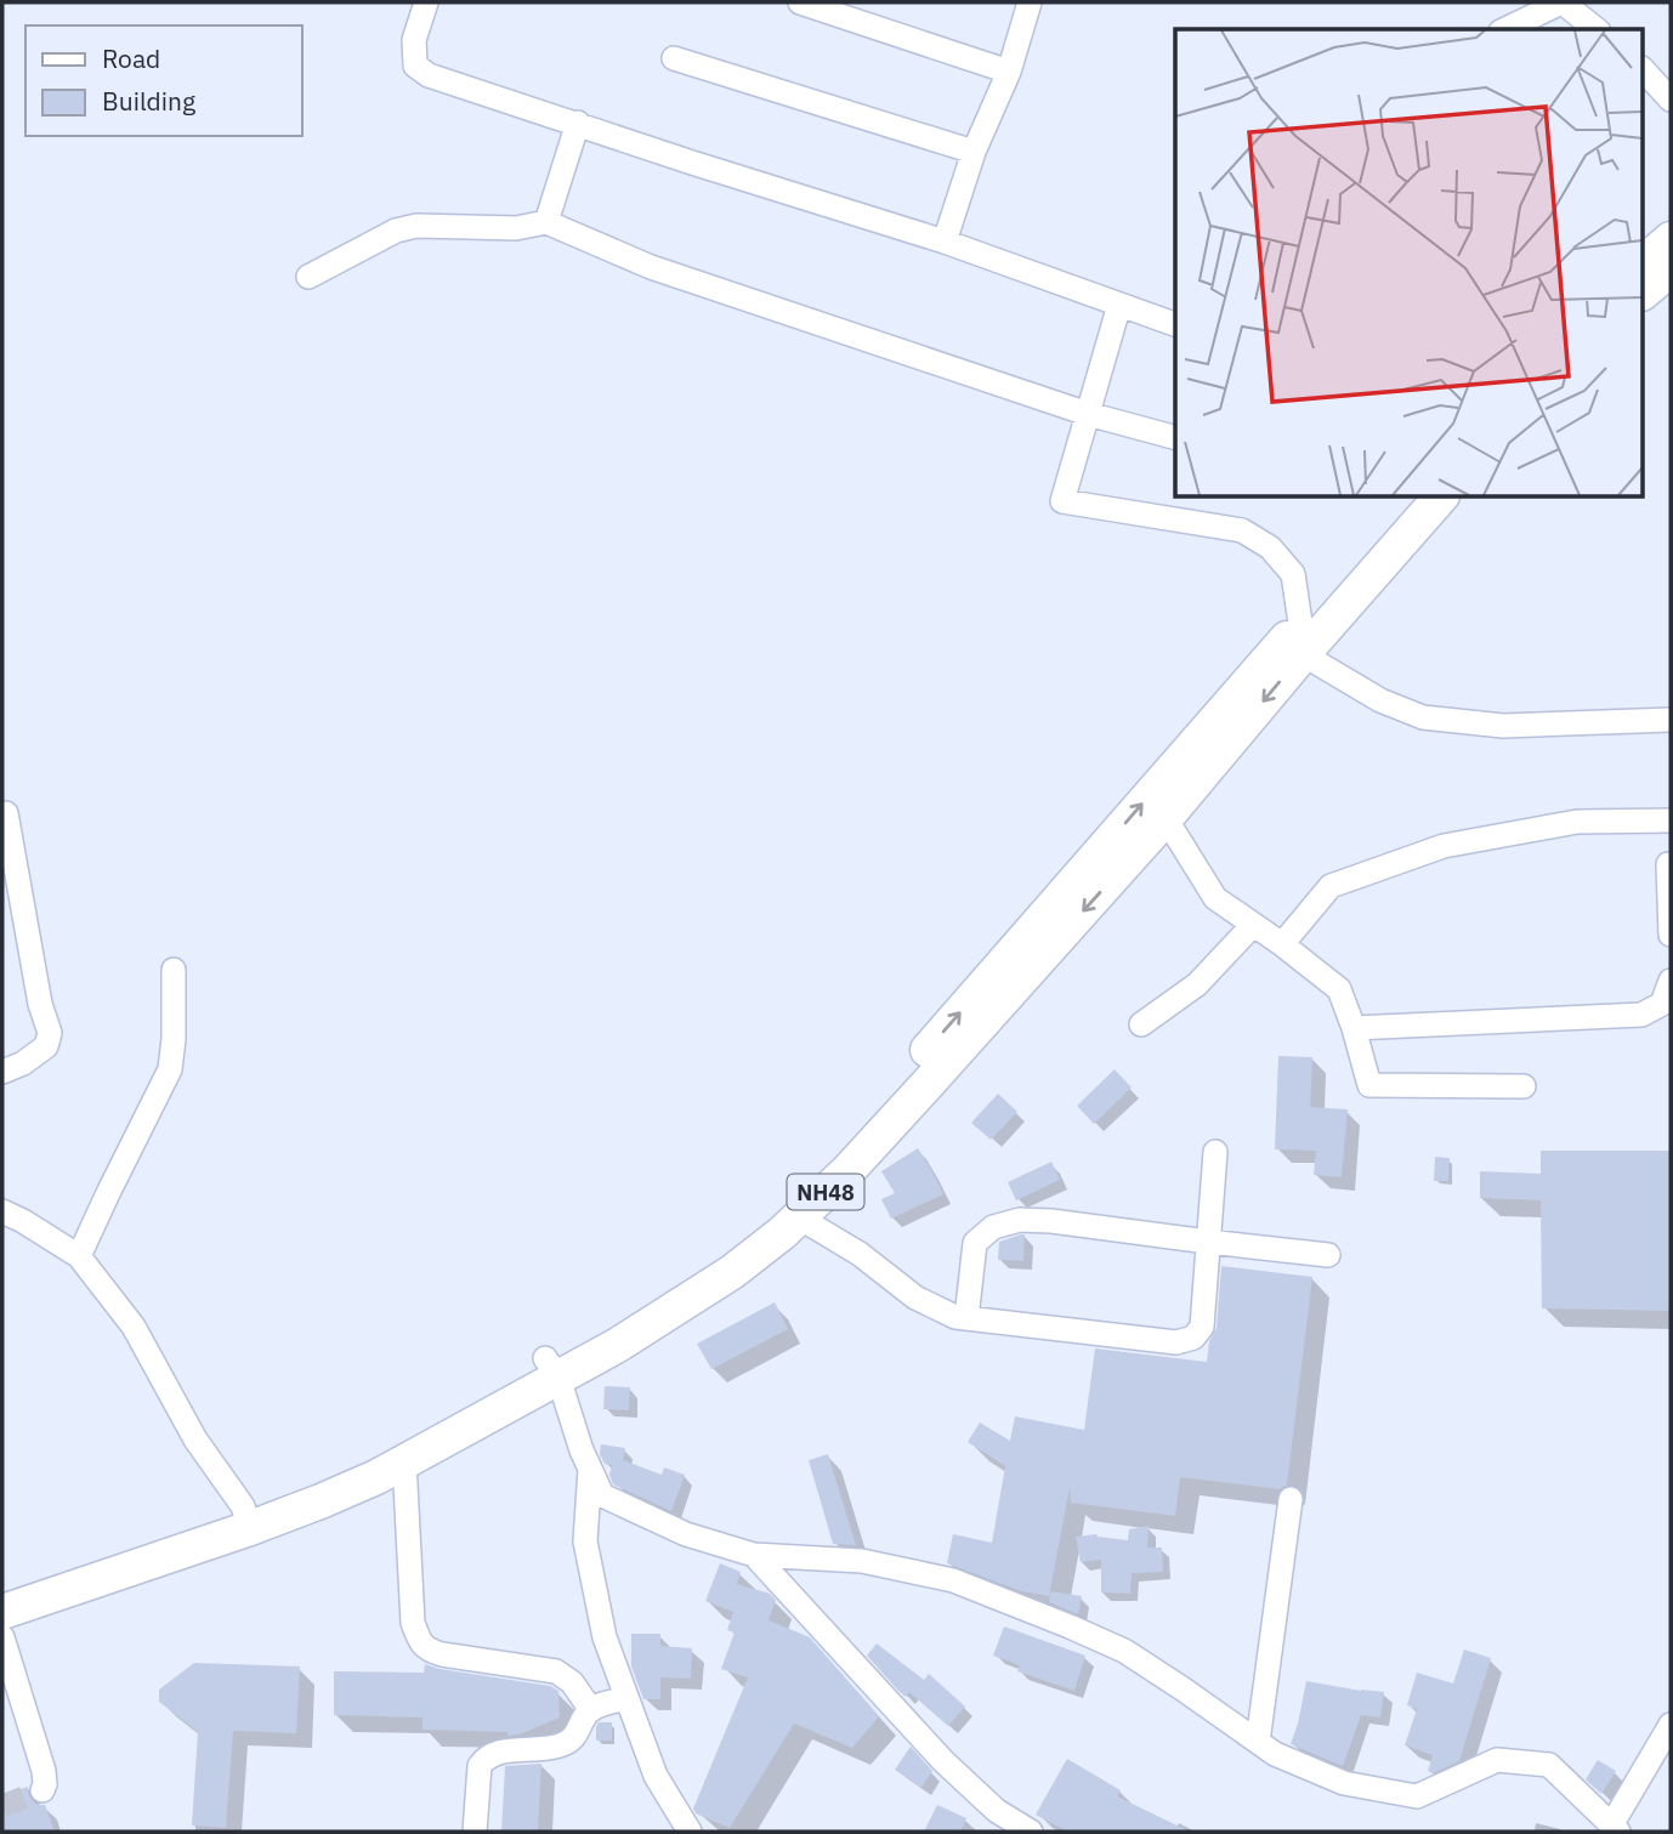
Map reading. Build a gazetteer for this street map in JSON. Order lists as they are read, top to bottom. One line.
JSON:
{"streets":{"highway":["NH48"]},"legend":["Road","Building"]}
